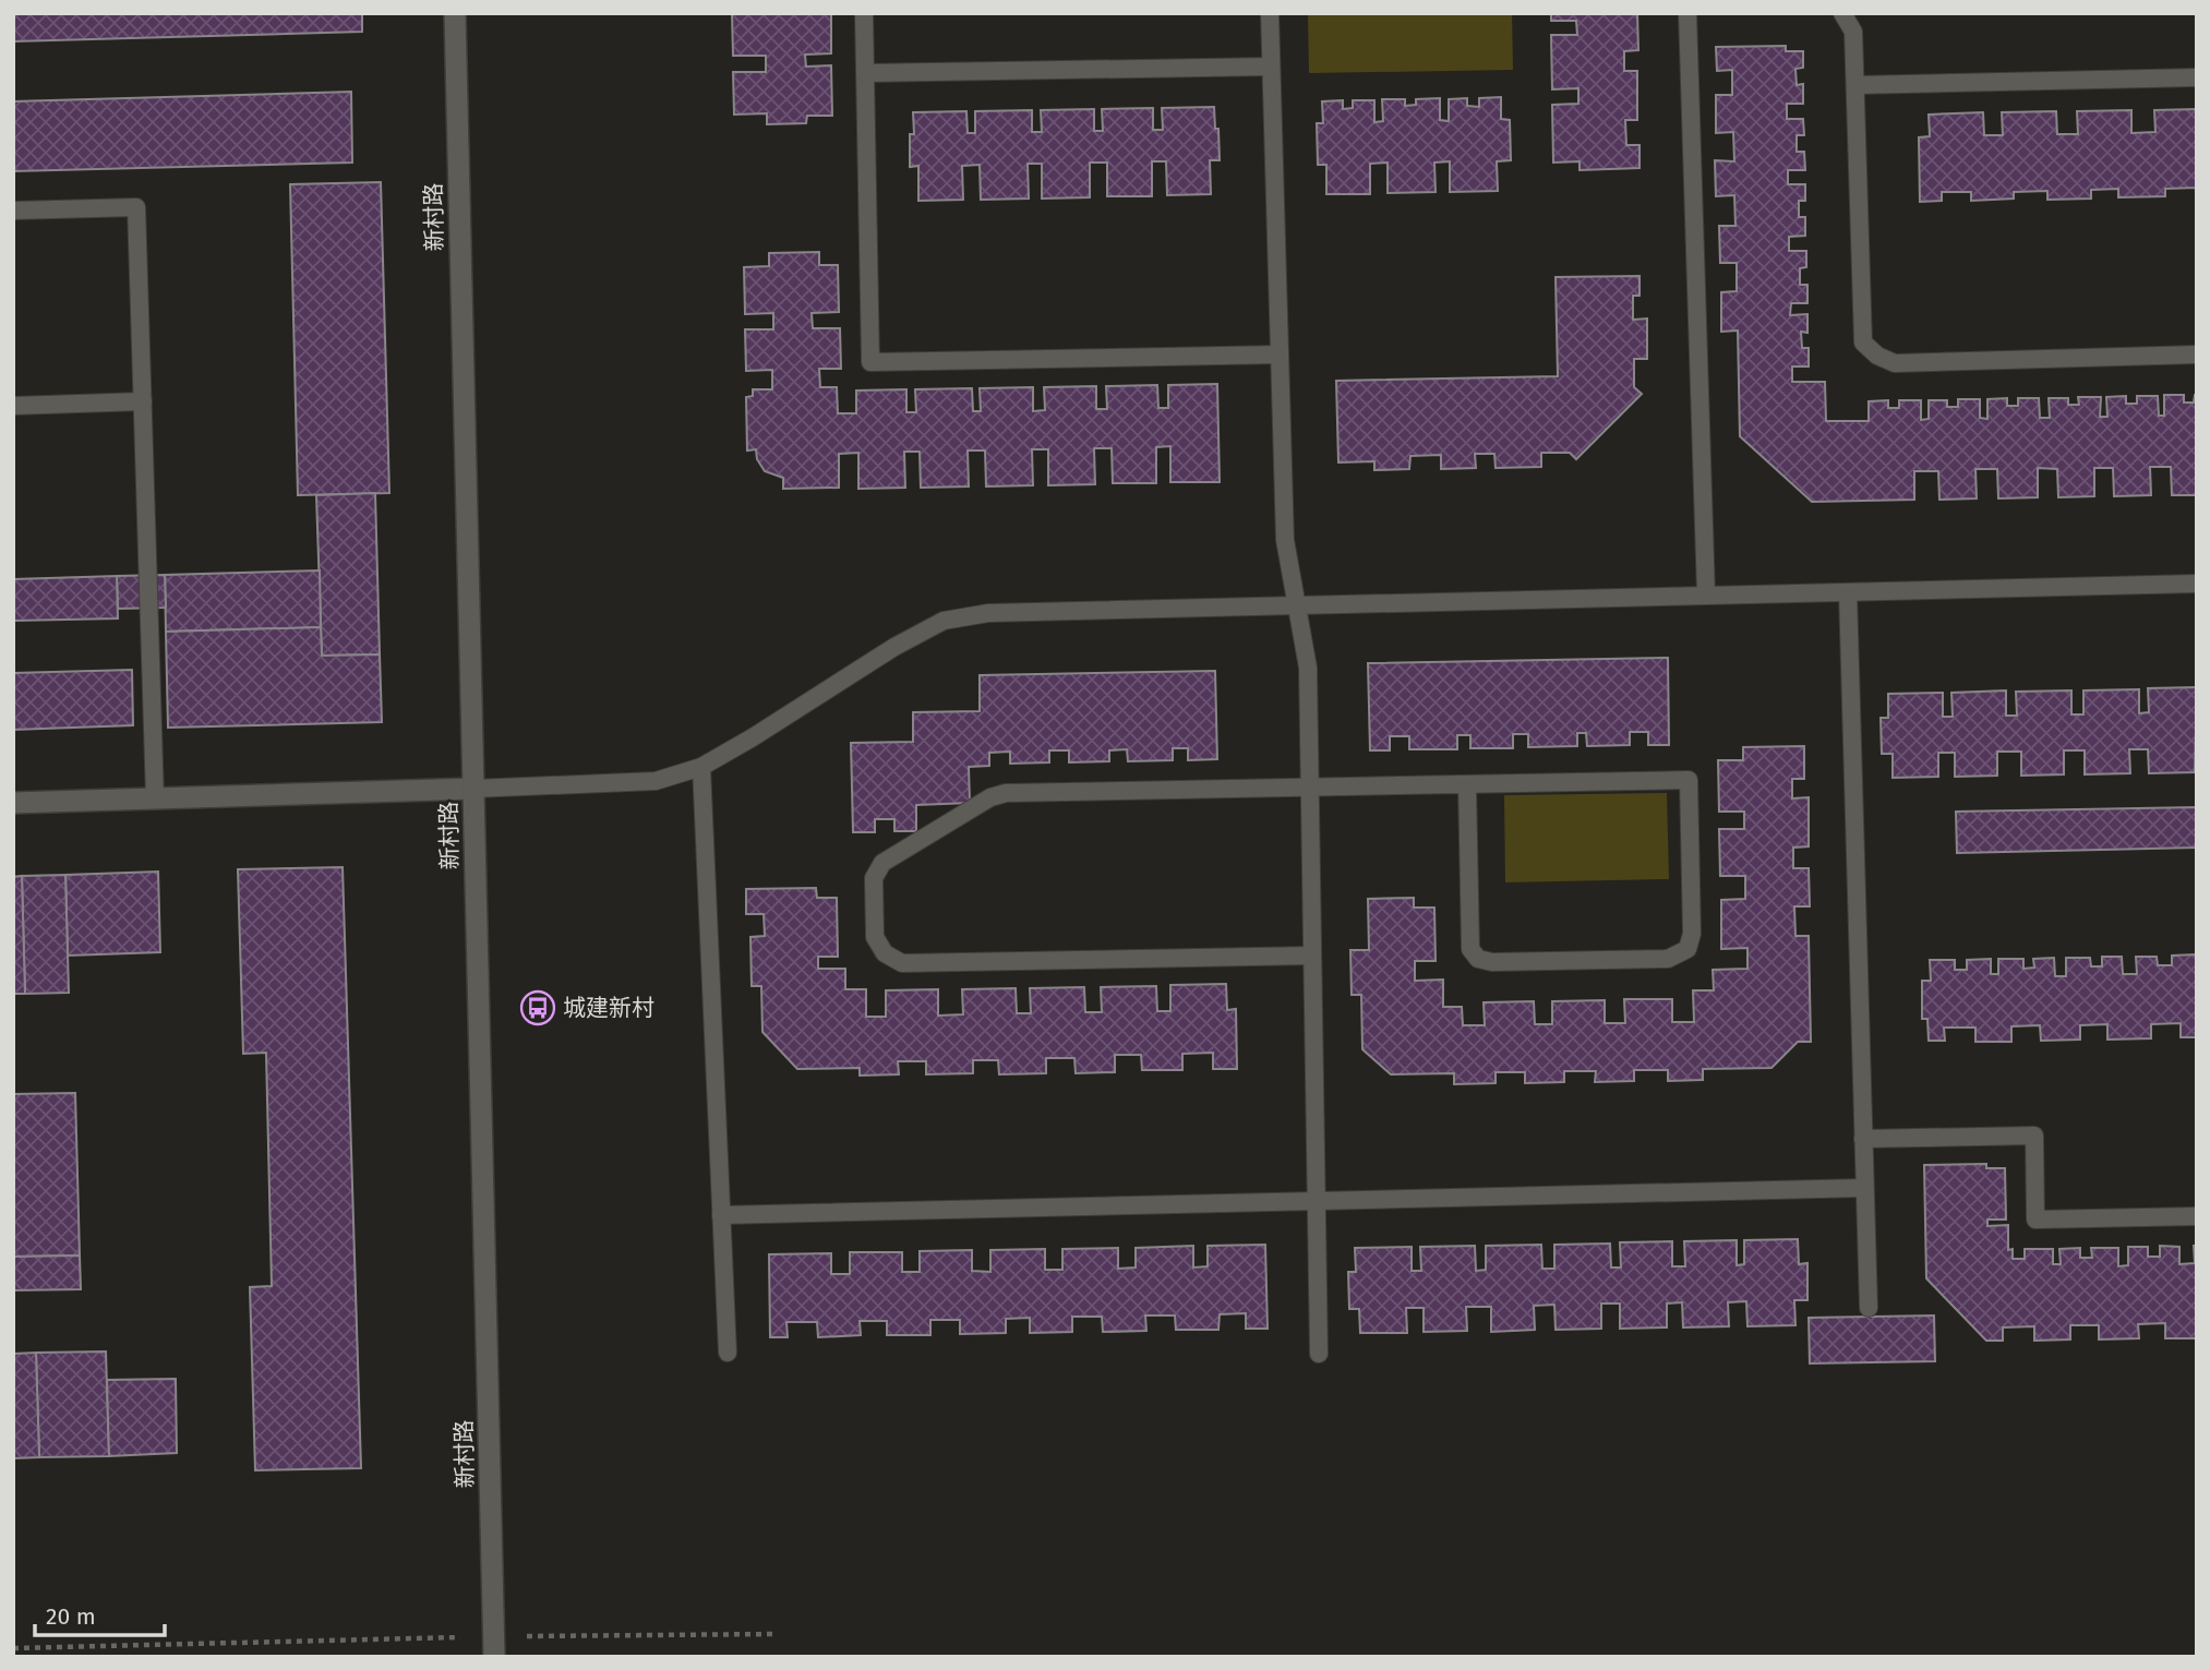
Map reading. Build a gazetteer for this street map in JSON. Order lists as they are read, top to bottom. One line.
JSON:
{"streets":{"street":["新村路"]},"places":{"bus stop":["城建新村"]},"scale_bar":"20 m"}
